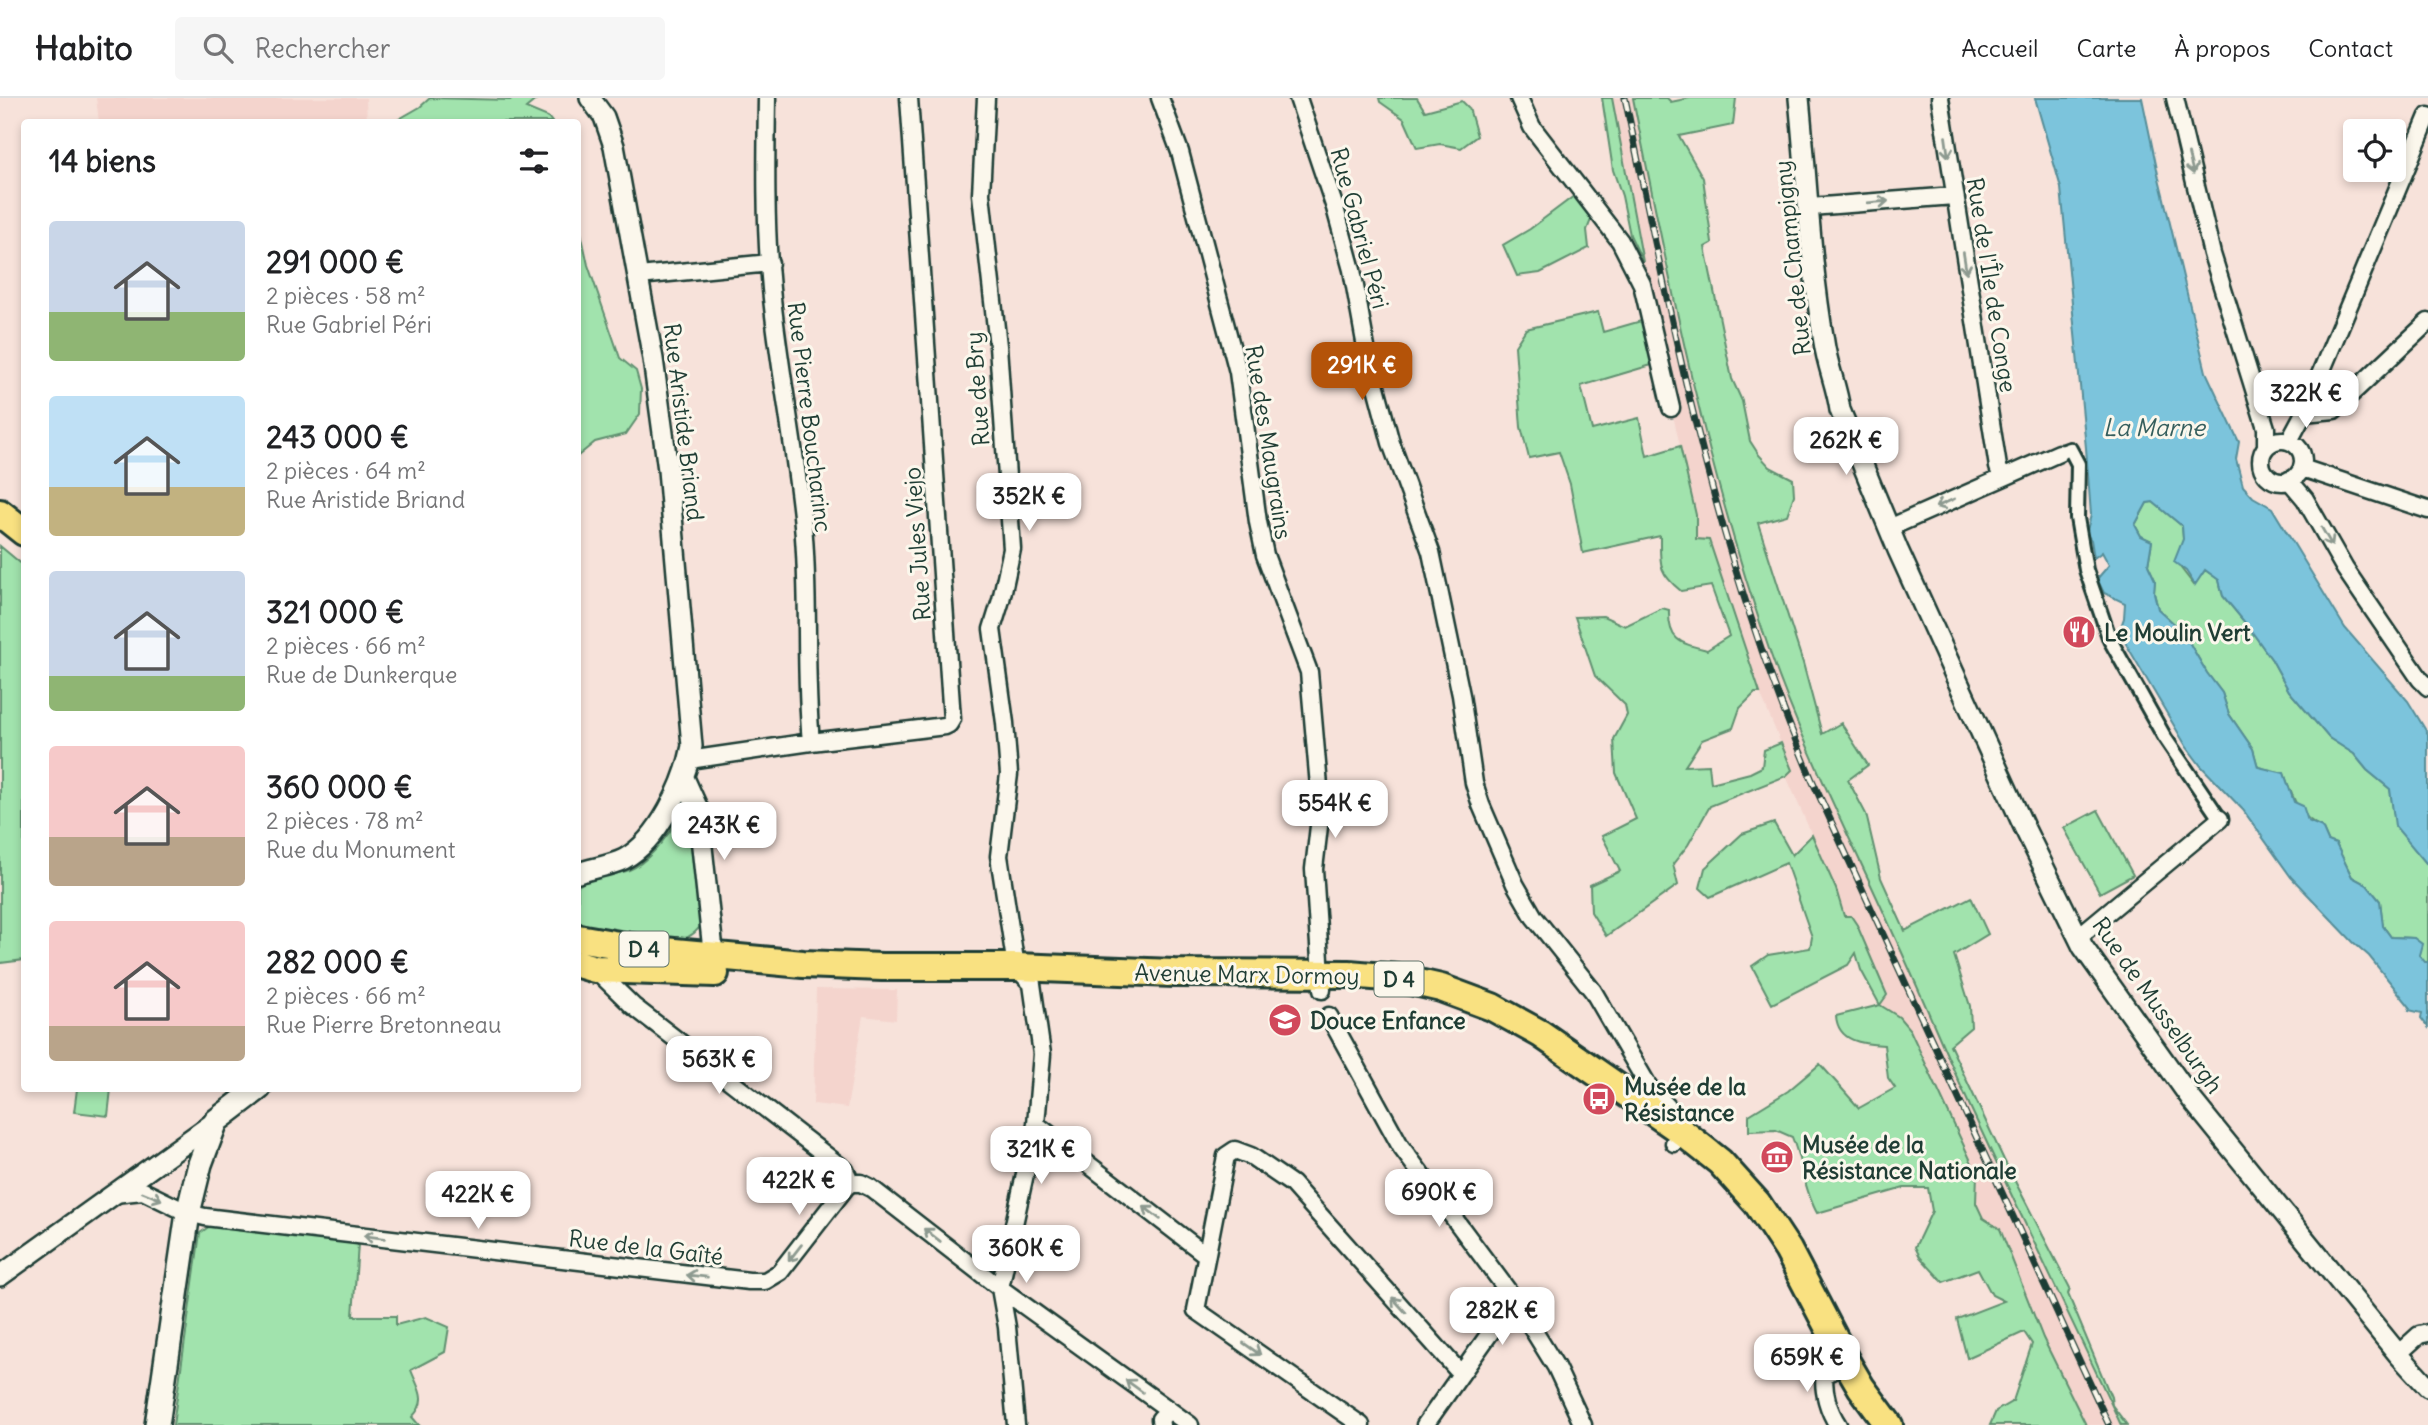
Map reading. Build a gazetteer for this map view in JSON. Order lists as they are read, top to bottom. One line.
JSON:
{"streets":{"main road":["D 4","Avenue Marx Dormoy"],"street":["Rue Gabriel Péri","Rue de Champigny","Rue de l'Île de Conge","Rue de Bry","Rue Pierre Boucharinc","Rue Aristide Briand","Rue des Maugrains","Rue Jules Viejo","Rue de Musselburgh","Rue de la Gaîté"]},"crossings":[["Rue Gabriel Péri","Avenue Marx Dormoy"],["Rue de Champigny","Rue de Musselburgh"],["Rue de Bry","Avenue Marx Dormoy"],["Rue Pierre Boucharinc","Rue Jules Viejo"],["Rue Aristide Briand","Rue Jules Viejo"],["Rue Aristide Briand","Avenue Marx Dormoy"],["Rue des Maugrains","Avenue Marx Dormoy"]],"one_way":["Rue de l'Île de Conge"],"water":["La Marne"],"places":{"restaurant":["Le Moulin Vert"],"school or university":["Douce Enfance"],"bus stop":["Musée de la Résistance"],"museum":["Musée de la Résistance Nationale"]},"page":{"header":"Habito","search":"Rechercher","nav":["Accueil","Carte","À propos","Contact"],"heading":"14 biens","list":[{"name":"291 000 €","note":"2 pièces · 58 m² · Rue Gabriel Péri"},{"name":"243 000 €","note":"2 pièces · 64 m² · Rue Aristide Briand"},{"name":"321 000 €","note":"2 pièces · 66 m² · Rue de Dunkerque"},{"name":"360 000 €","note":"2 pièces · 78 m² · Rue du Monument"},{"name":"282 000 €","note":"2 pièces · 66 m² · Rue Pierre Bretonneau"}],"price":["291K €","322K €","262K €","352K €","554K €","243K €","563K €","321K €","422K €","690K €","422K €","360K €","282K €","659K €"]}}
